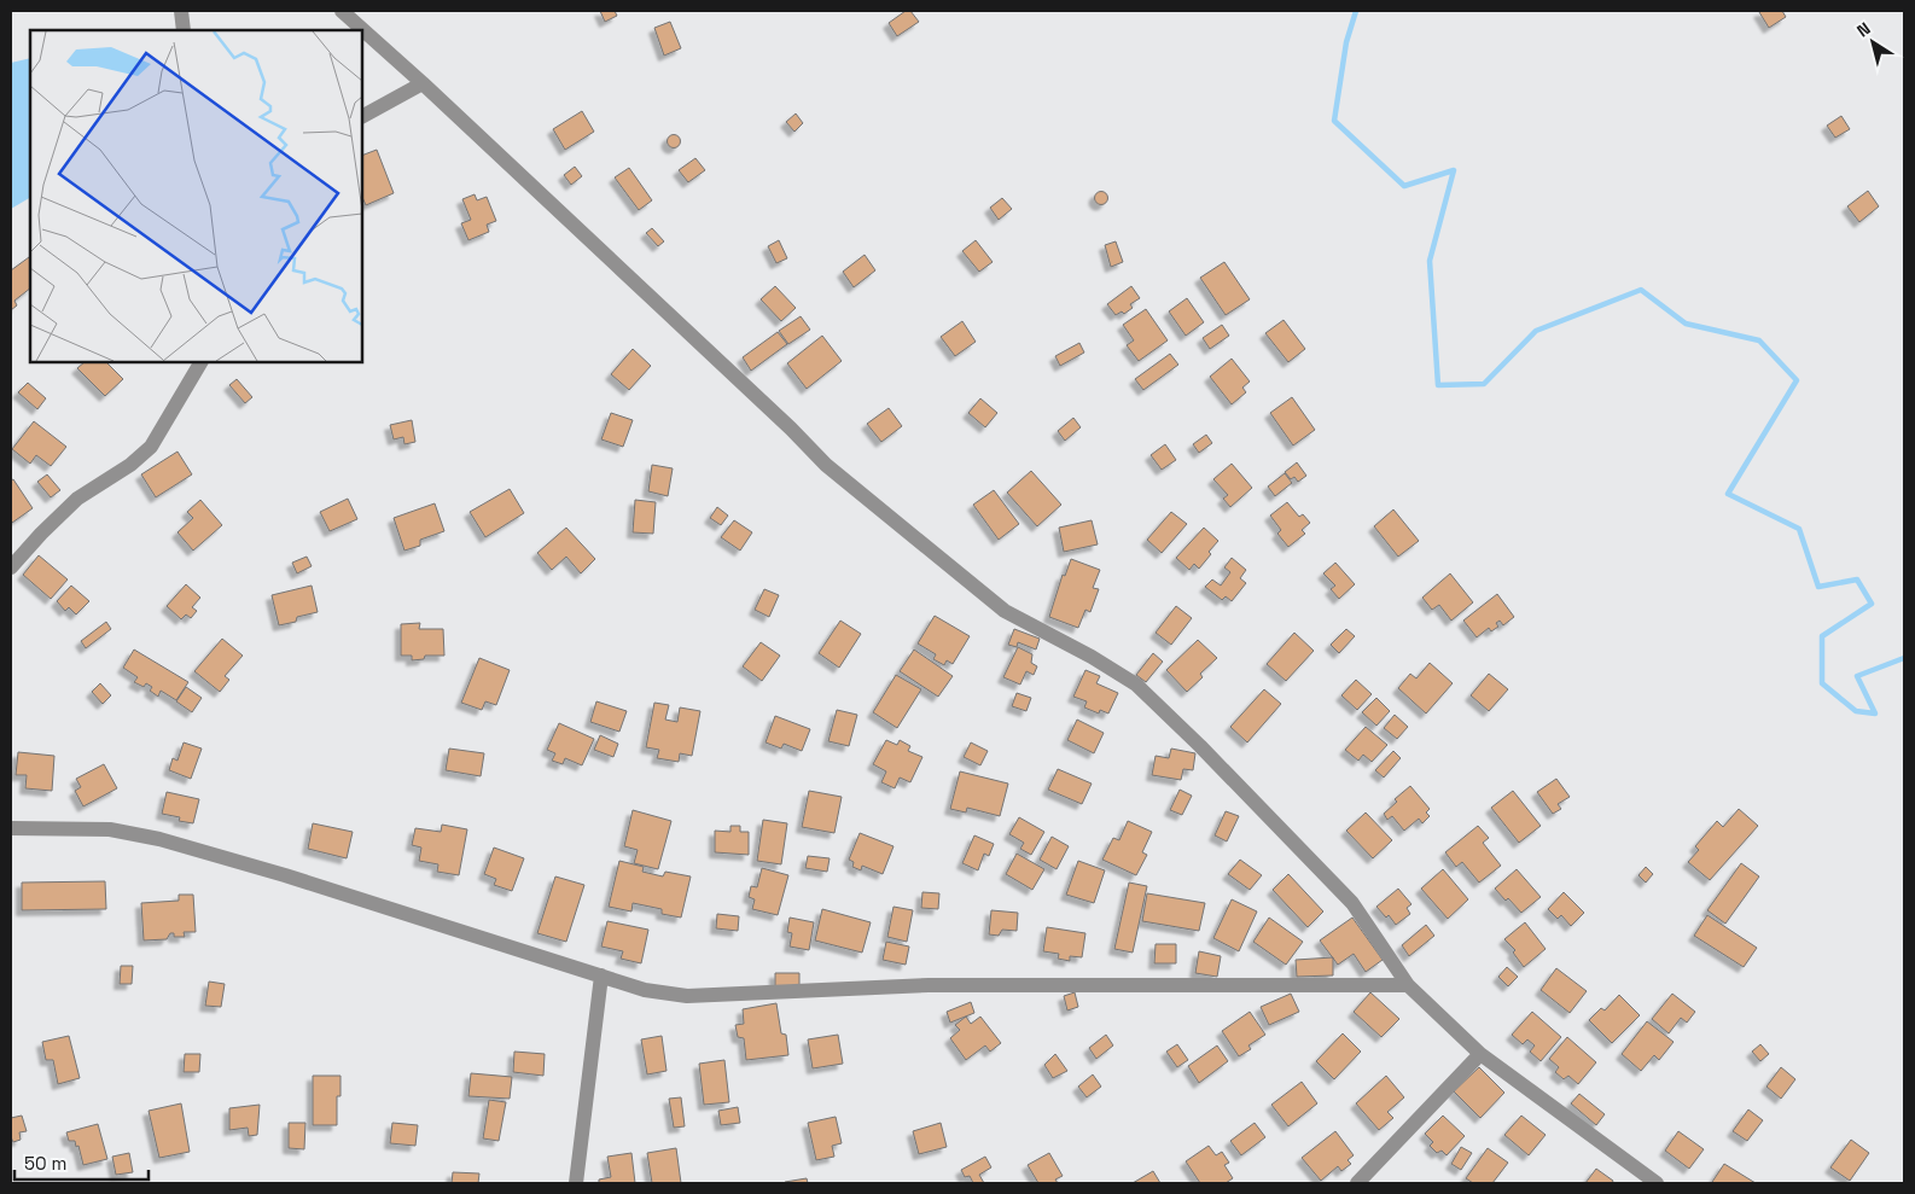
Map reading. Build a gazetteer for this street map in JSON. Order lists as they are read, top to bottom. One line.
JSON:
{"scale_bar":"50 m","north":"top left"}
